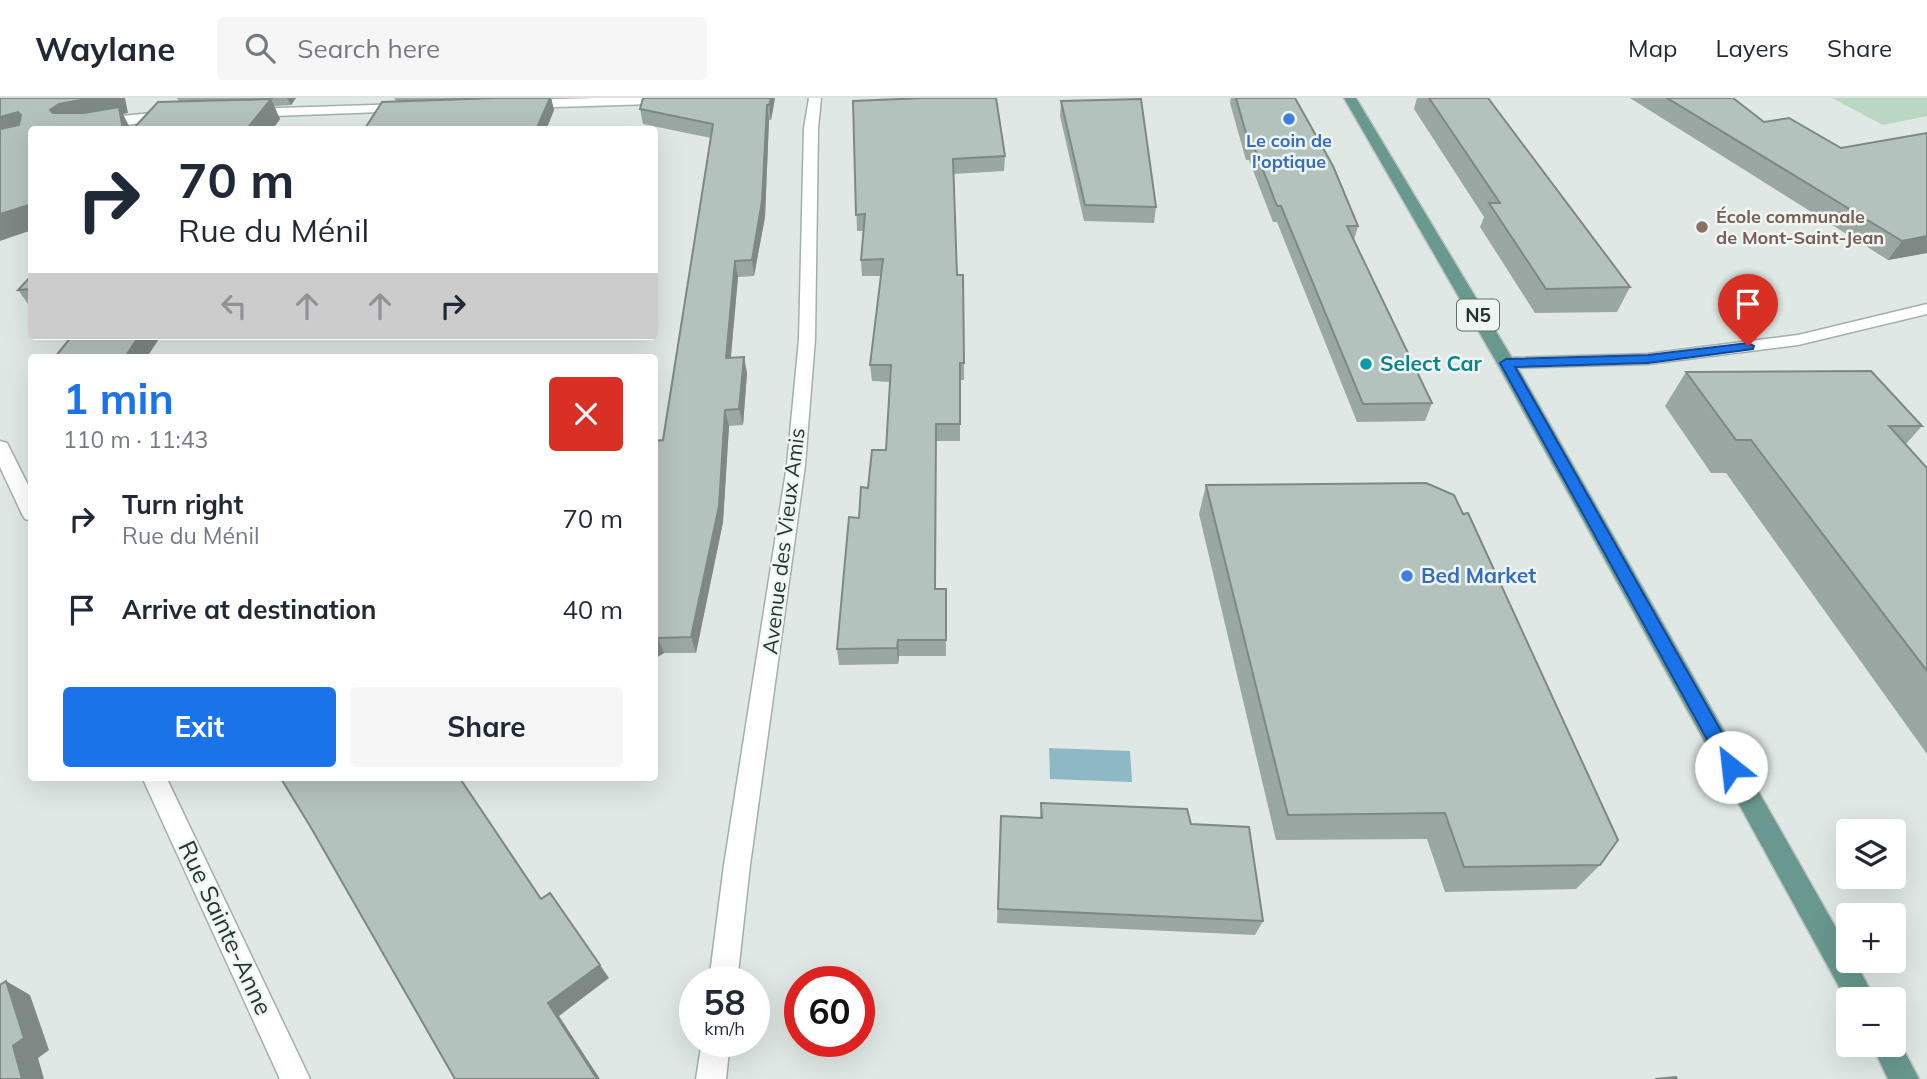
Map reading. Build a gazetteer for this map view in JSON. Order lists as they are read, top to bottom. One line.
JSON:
{"streets":{"main road":["N5"],"street":["Avenue des Vieux Amis","Rue Sainte-Anne"]},"places":["Le coin de l'optique","École communale de Mont-Saint-Jean","Select Car","Bed Market"],"page":{"header":"Waylane","search":"Search here","nav":["Map","Layers","Share"],"turn":["70 m","Rue du Ménil"],"heading":["1 min","110 m · 11:43"],"list":[{"name":"Turn right","note":"Rue du Ménil","value":"70 m"},{"name":"Arrive at destination","value":"40 m"}],"buttons":["Exit","Share"],"map_buttons":["+","−"],"speed":"58 km/h","limit":"60"}}
